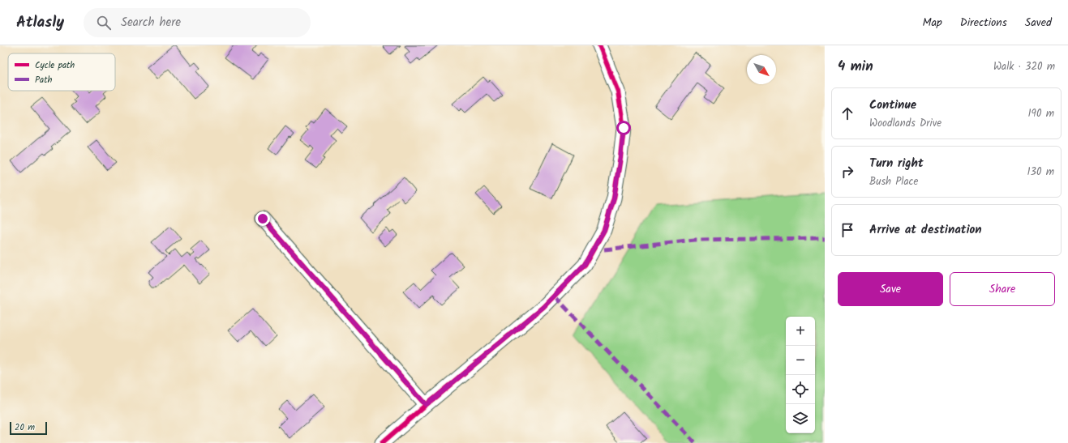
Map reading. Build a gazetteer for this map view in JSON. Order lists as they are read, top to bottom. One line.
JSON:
{"legend":["Cycle path","Path"],"scale_bar":"20 m","north":"bottom right","page":{"header":"Atlasly","search":"Search here","nav":["Map","Directions","Saved"],"heading":["4 min","Walk · 320 m"],"list":[["Continue","Woodlands Drive","190 m"],["Turn right","Bush Place","130 m"],"Arrive at destination"],"buttons":["Save","Share"],"map_buttons":["+","−"],"scale":"20 m"}}
